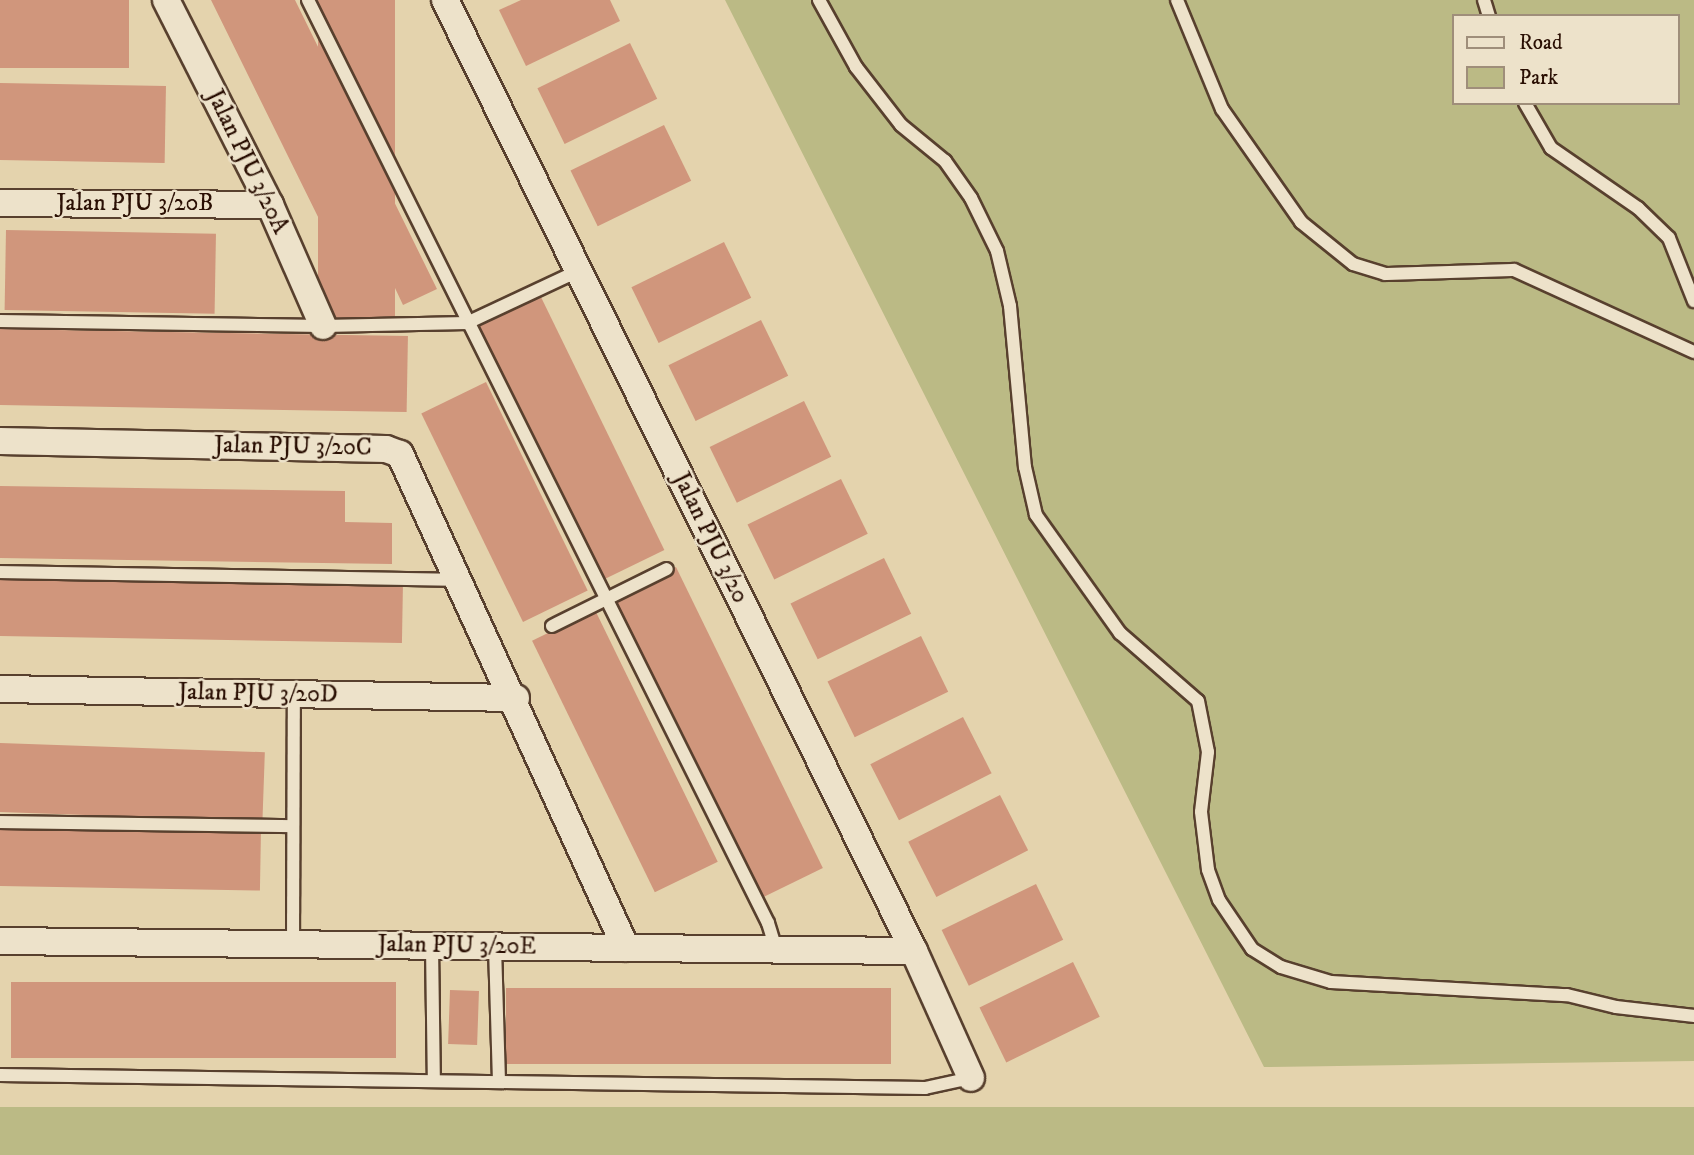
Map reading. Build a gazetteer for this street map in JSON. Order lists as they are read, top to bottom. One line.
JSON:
{"streets":{"street":["Jalan PJU 3/20A","Jalan PJU 3/20B","Jalan PJU 3/20C","Jalan PJU 3/20","Jalan PJU 3/20D","Jalan PJU 3/20E"]},"crossings":[["Jalan PJU 3/20A","Jalan PJU 3/20B"],["Jalan PJU 3/20C","Jalan PJU 3/20D"],["Jalan PJU 3/20C","Jalan PJU 3/20E"],["Jalan PJU 3/20","Jalan PJU 3/20E"]],"legend":["Road","Park"]}
